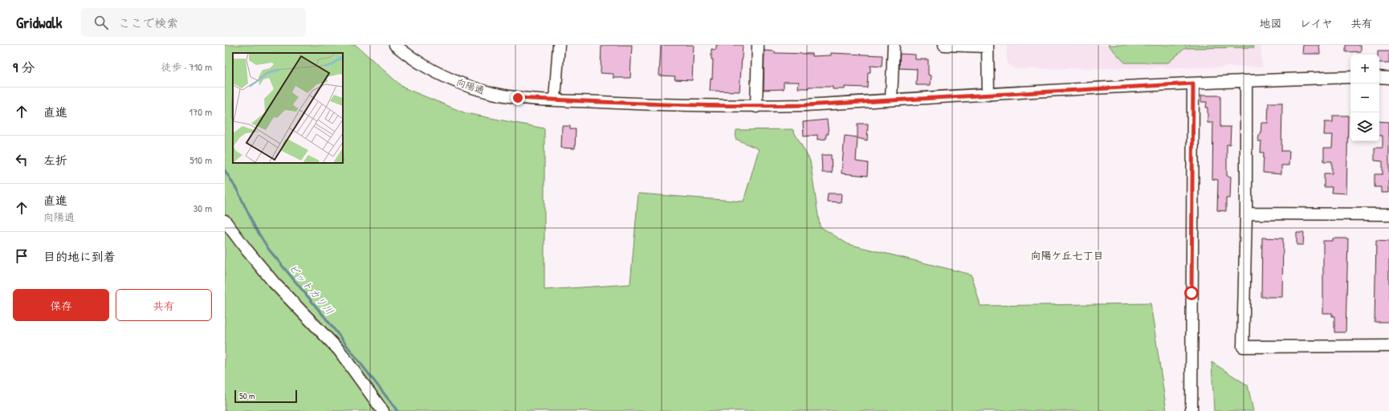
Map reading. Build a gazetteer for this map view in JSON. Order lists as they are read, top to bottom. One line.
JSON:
{"streets":{"street":["向陽通"]},"districts":["向陽ケ丘七丁目"],"water":["ピットカリ川"],"scale_bar":"50 m","page":{"header":"Gridwalk","search":"ここで検索","nav":["地図","レイヤ","共有"],"heading":["9 分","徒歩 · 710 m"],"map_buttons":["+","−"],"list":[["直進","170 m"],["左折","510 m"],["直進","向陽通","30 m"],"目的地に到着"],"buttons":["保存","共有"],"scale":"50 m"}}
